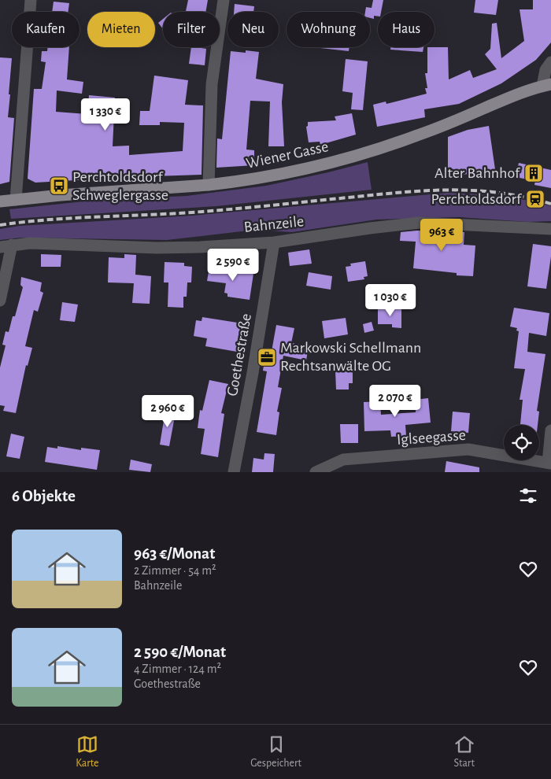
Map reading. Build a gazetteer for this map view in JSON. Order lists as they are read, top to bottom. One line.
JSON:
{"streets":{"main road":["Wiener Gasse"],"street":["Bahnzeile","Goethestraße","Iglseegasse"]},"crossings":[["Bahnzeile","Goethestraße"]],"places":{"building":["Alter Bahnhof"],"bus stop":["Perchtoldsdorf Schweglergasse"],"station":["Perchtoldsdorf"],"office":["Markowski Schellmann Rechtsanwälte OG"]},"page":{"chip":["Kaufen","Mieten","Filter","Neu","Wohnung","Haus"],"price":["1 330 €","963 €","2 590 €","1 030 €","2 070 €","2 960 €"],"heading":"6 Objekte","list":[{"name":"963 €/Monat","note":"2 Zimmer · 54 m² · Bahnzeile"},{"name":"2 590 €/Monat","note":"4 Zimmer · 124 m² · Goethestraße"}],"tabs":["Karte","Gespeichert","Start"]}}
